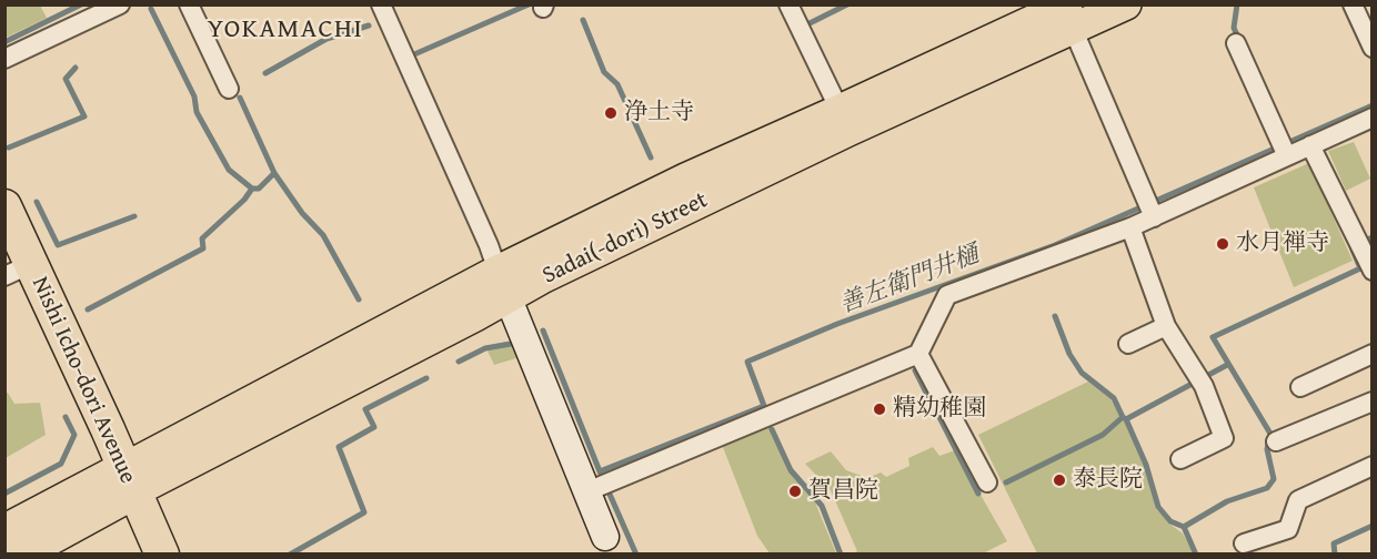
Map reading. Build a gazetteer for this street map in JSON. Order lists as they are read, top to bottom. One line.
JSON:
{"streets":{"highway":["Nishi Icho-dori Avenue"],"main road":["Sadai(-dori) Street"]},"crossings":[["Sadai(-dori) Street","Nishi Icho-dori Avenue"]],"districts":["YOKAMACHI"],"water":["善左衛門井樋"],"places":["浄土寺","水月禅寺","精幼稚園","泰長院","賀昌院"]}
